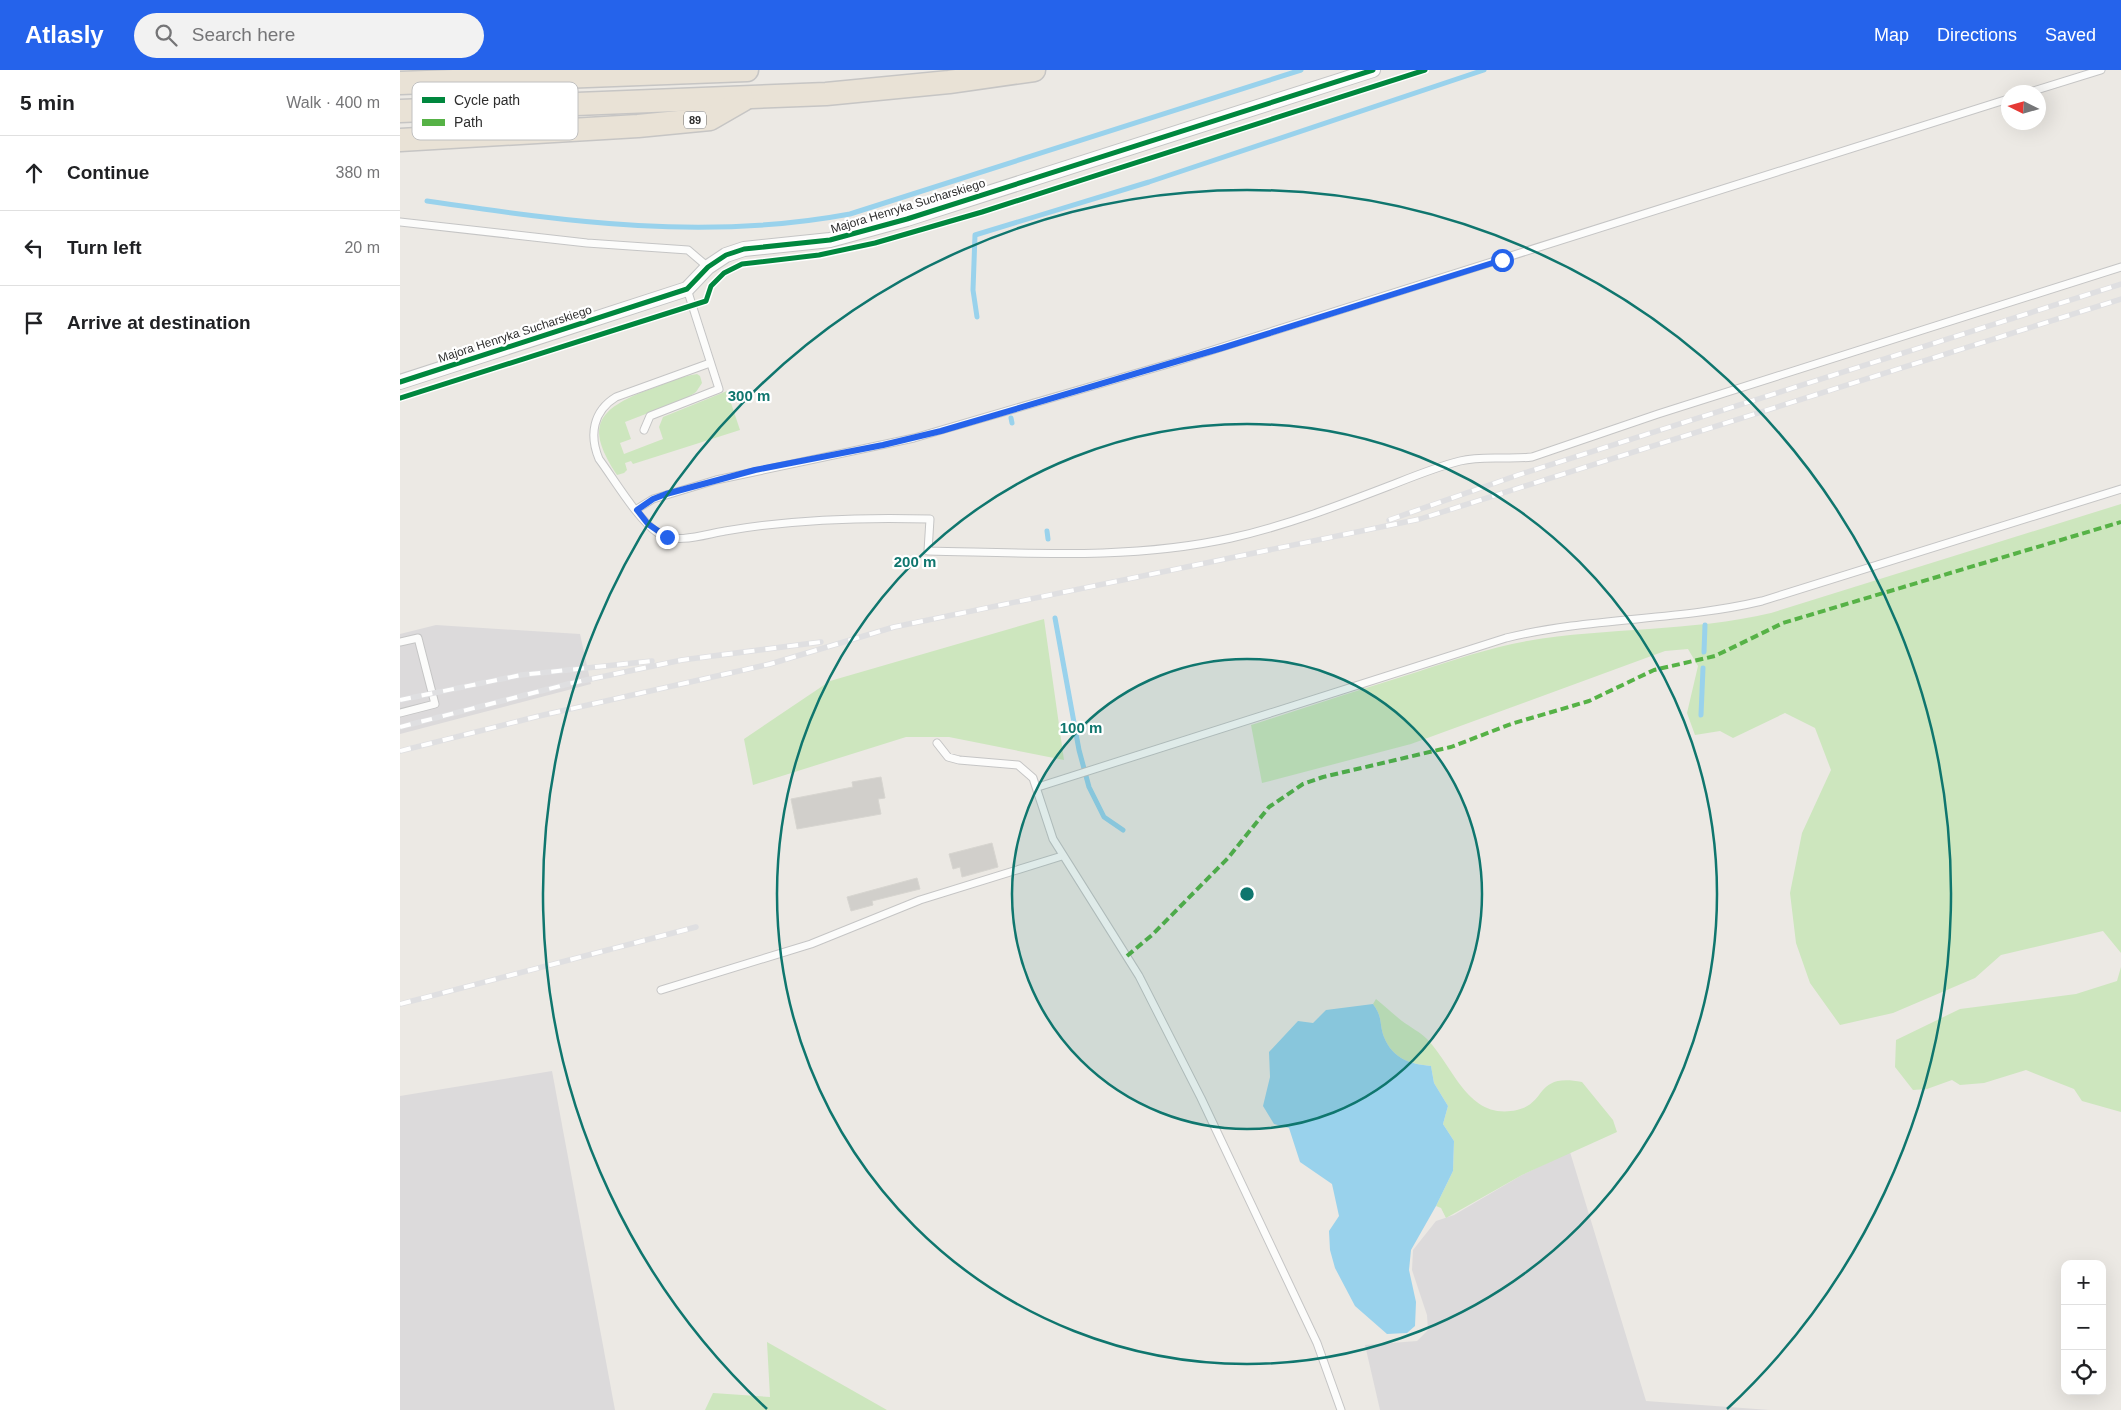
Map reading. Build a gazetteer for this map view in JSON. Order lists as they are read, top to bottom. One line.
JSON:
{"streets":{"highway":["89"],"street":["Majora Henryka Sucharskiego"]},"legend":["Cycle path","Path"],"north":"left","page":{"header":"Atlasly","search":"Search here","nav":["Map","Directions","Saved"],"heading":["5 min","Walk · 400 m"],"list":[["Continue","380 m"],["Turn left","20 m"],"Arrive at destination"],"map_buttons":["+","−"]},"rings":["300 m","200 m","100 m"]}
